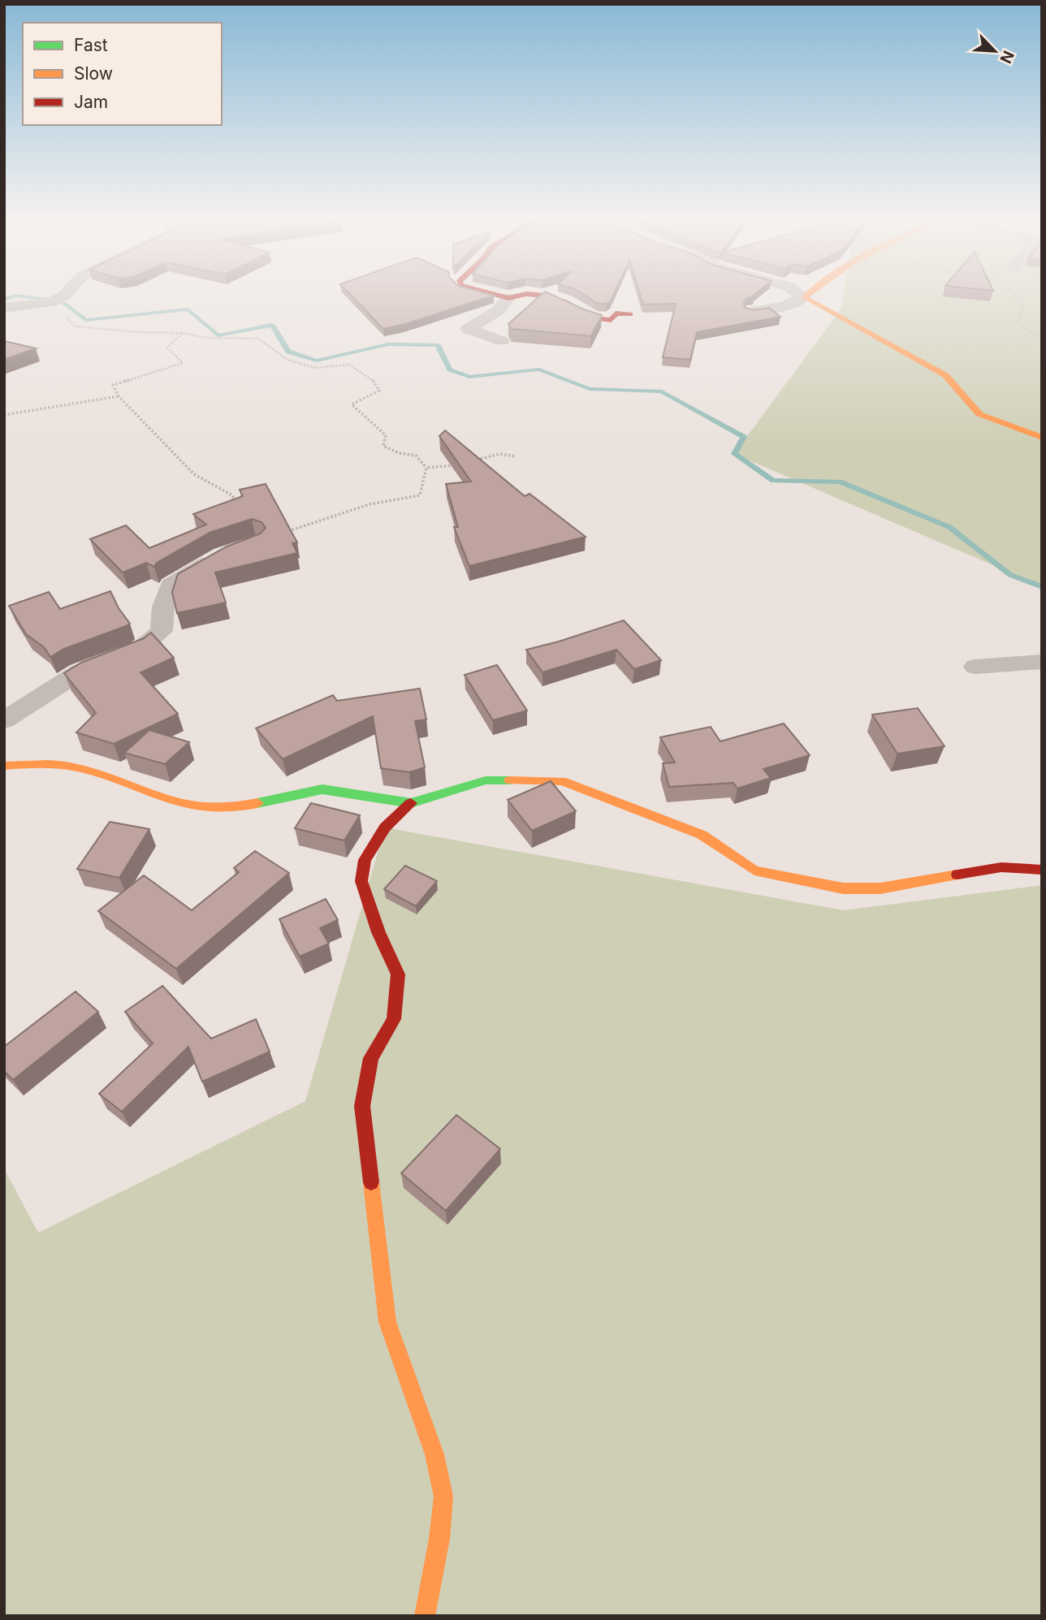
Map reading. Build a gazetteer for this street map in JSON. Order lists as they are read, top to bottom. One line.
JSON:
{"legend":["Fast","Slow","Jam"],"north":"bottom right"}
